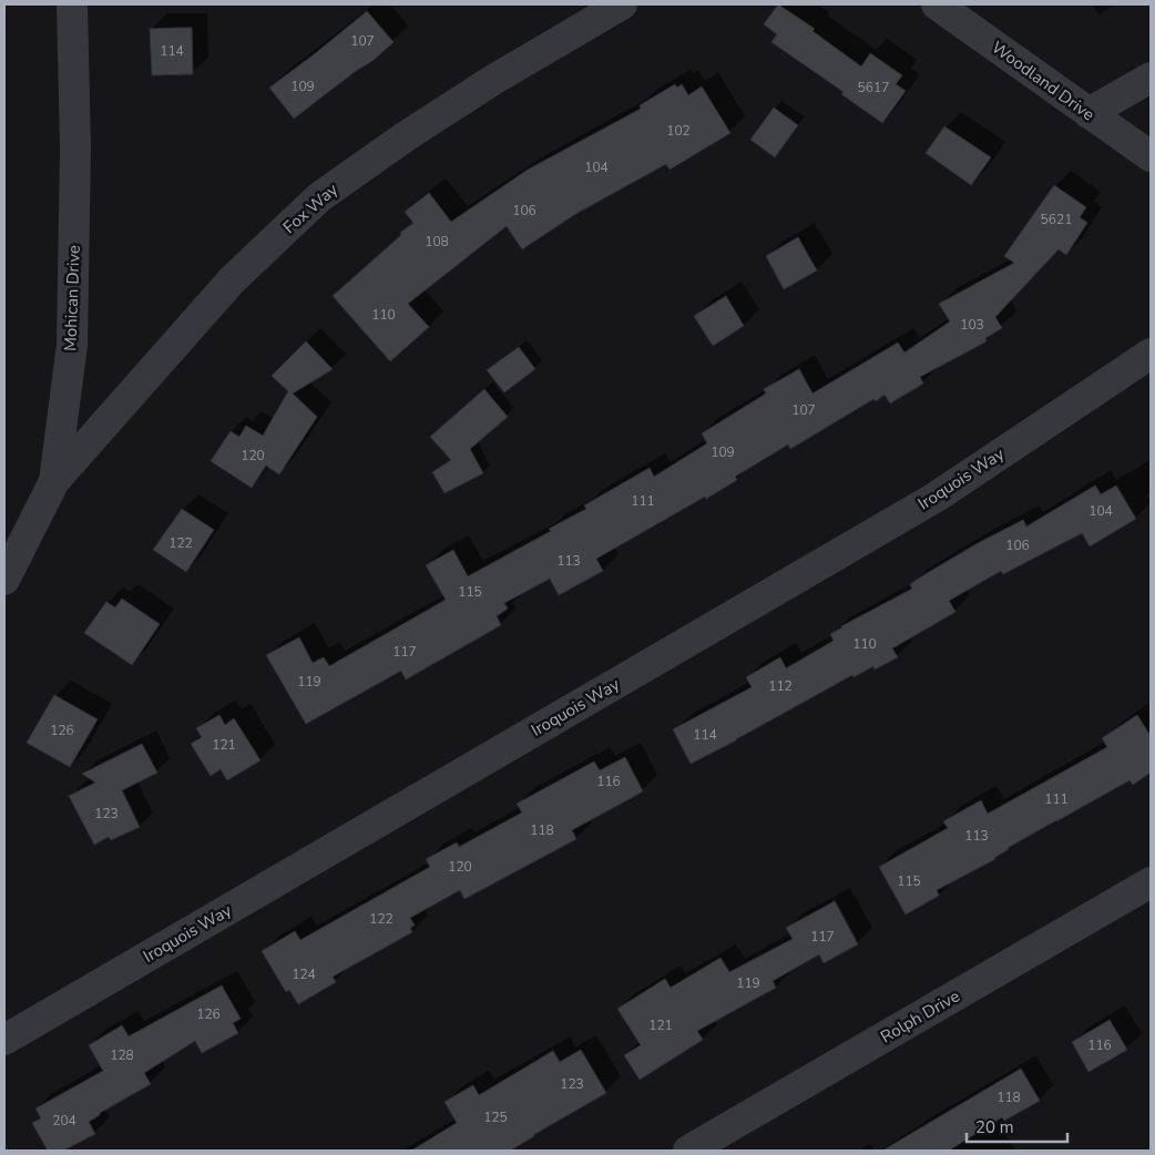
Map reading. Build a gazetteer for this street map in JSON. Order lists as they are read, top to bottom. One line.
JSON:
{"streets":{"street":["Woodland Drive","Fox Way","Mohican Drive","Iroquois Way","Rolph Drive"]},"crossings":[["Fox Way","Mohican Drive"]],"house_numbers":["107","114","109","5617","102","104","106","5621","108","110","103","107","109","120","111","104","122","106","113","115","110","117","119","112","126","114","121","116","111","123","118","113","120","115","122","117","124","119","126","121","116","128","123","118","125","204"],"scale_bar":"20 m"}
